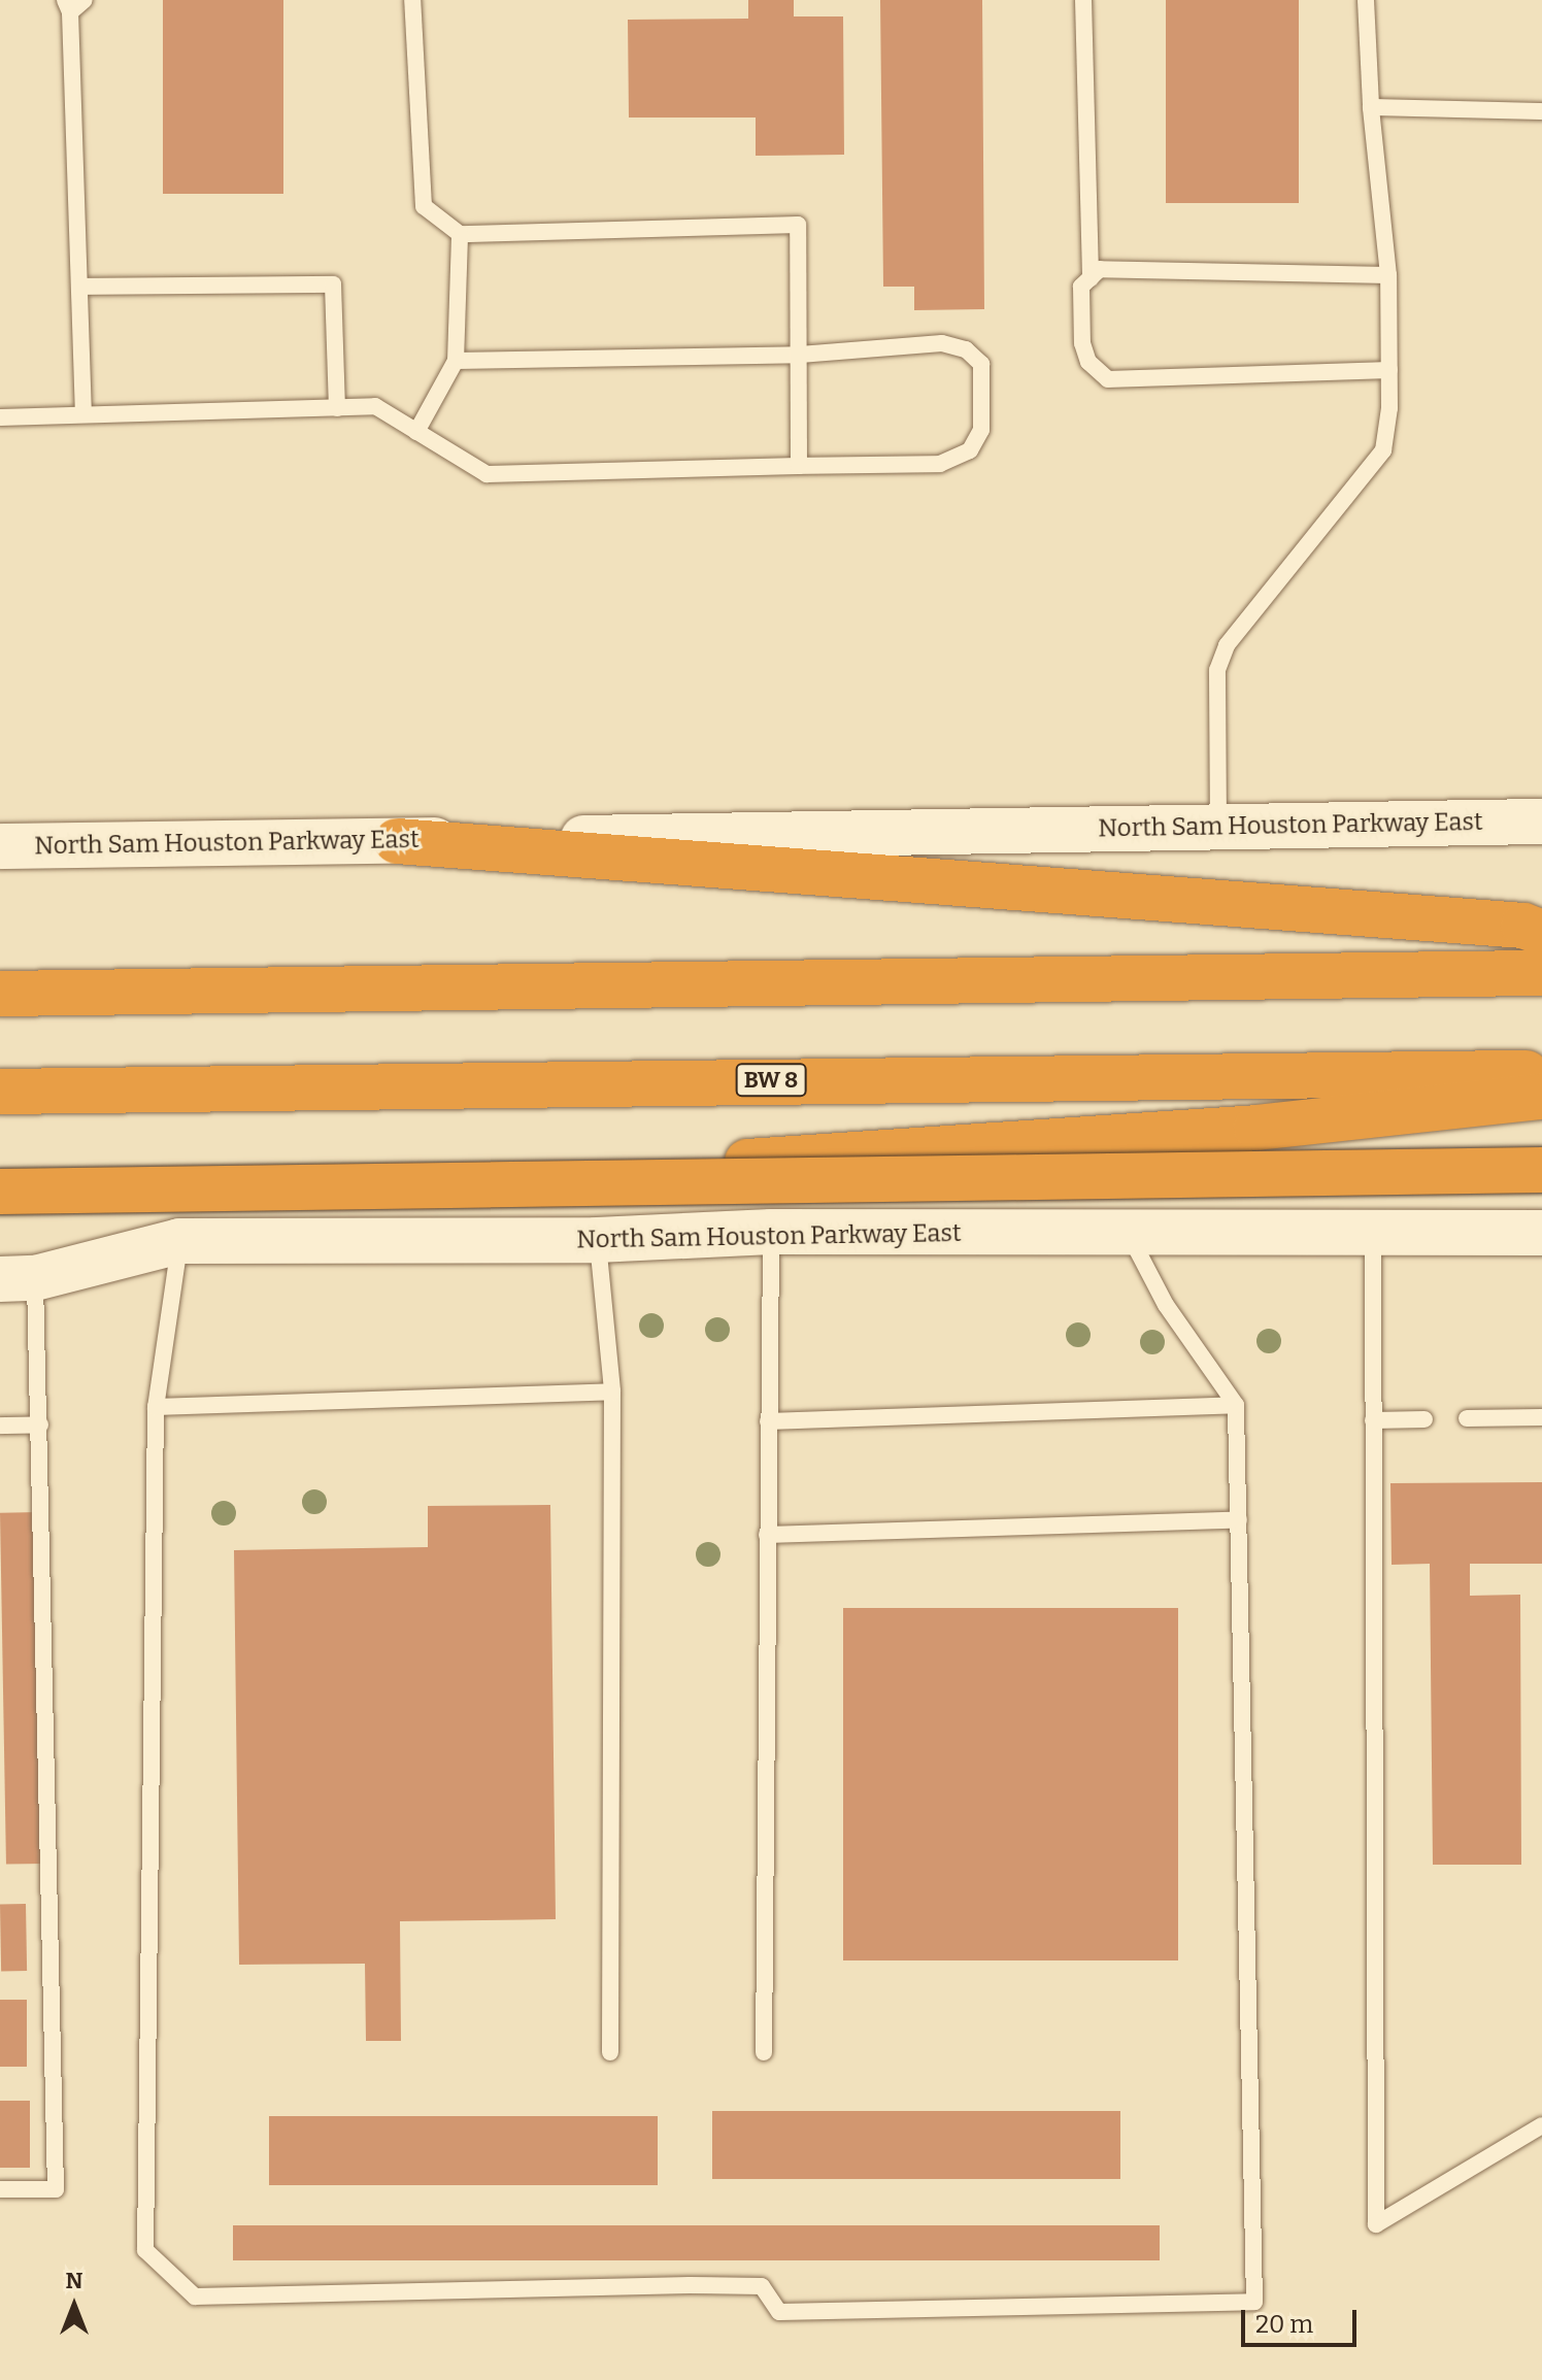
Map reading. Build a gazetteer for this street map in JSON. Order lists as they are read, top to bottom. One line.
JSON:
{"streets":{"highway":["BW 8"],"main road":["North Sam Houston Parkway East"]},"scale_bar":"20 m","north":"top"}
